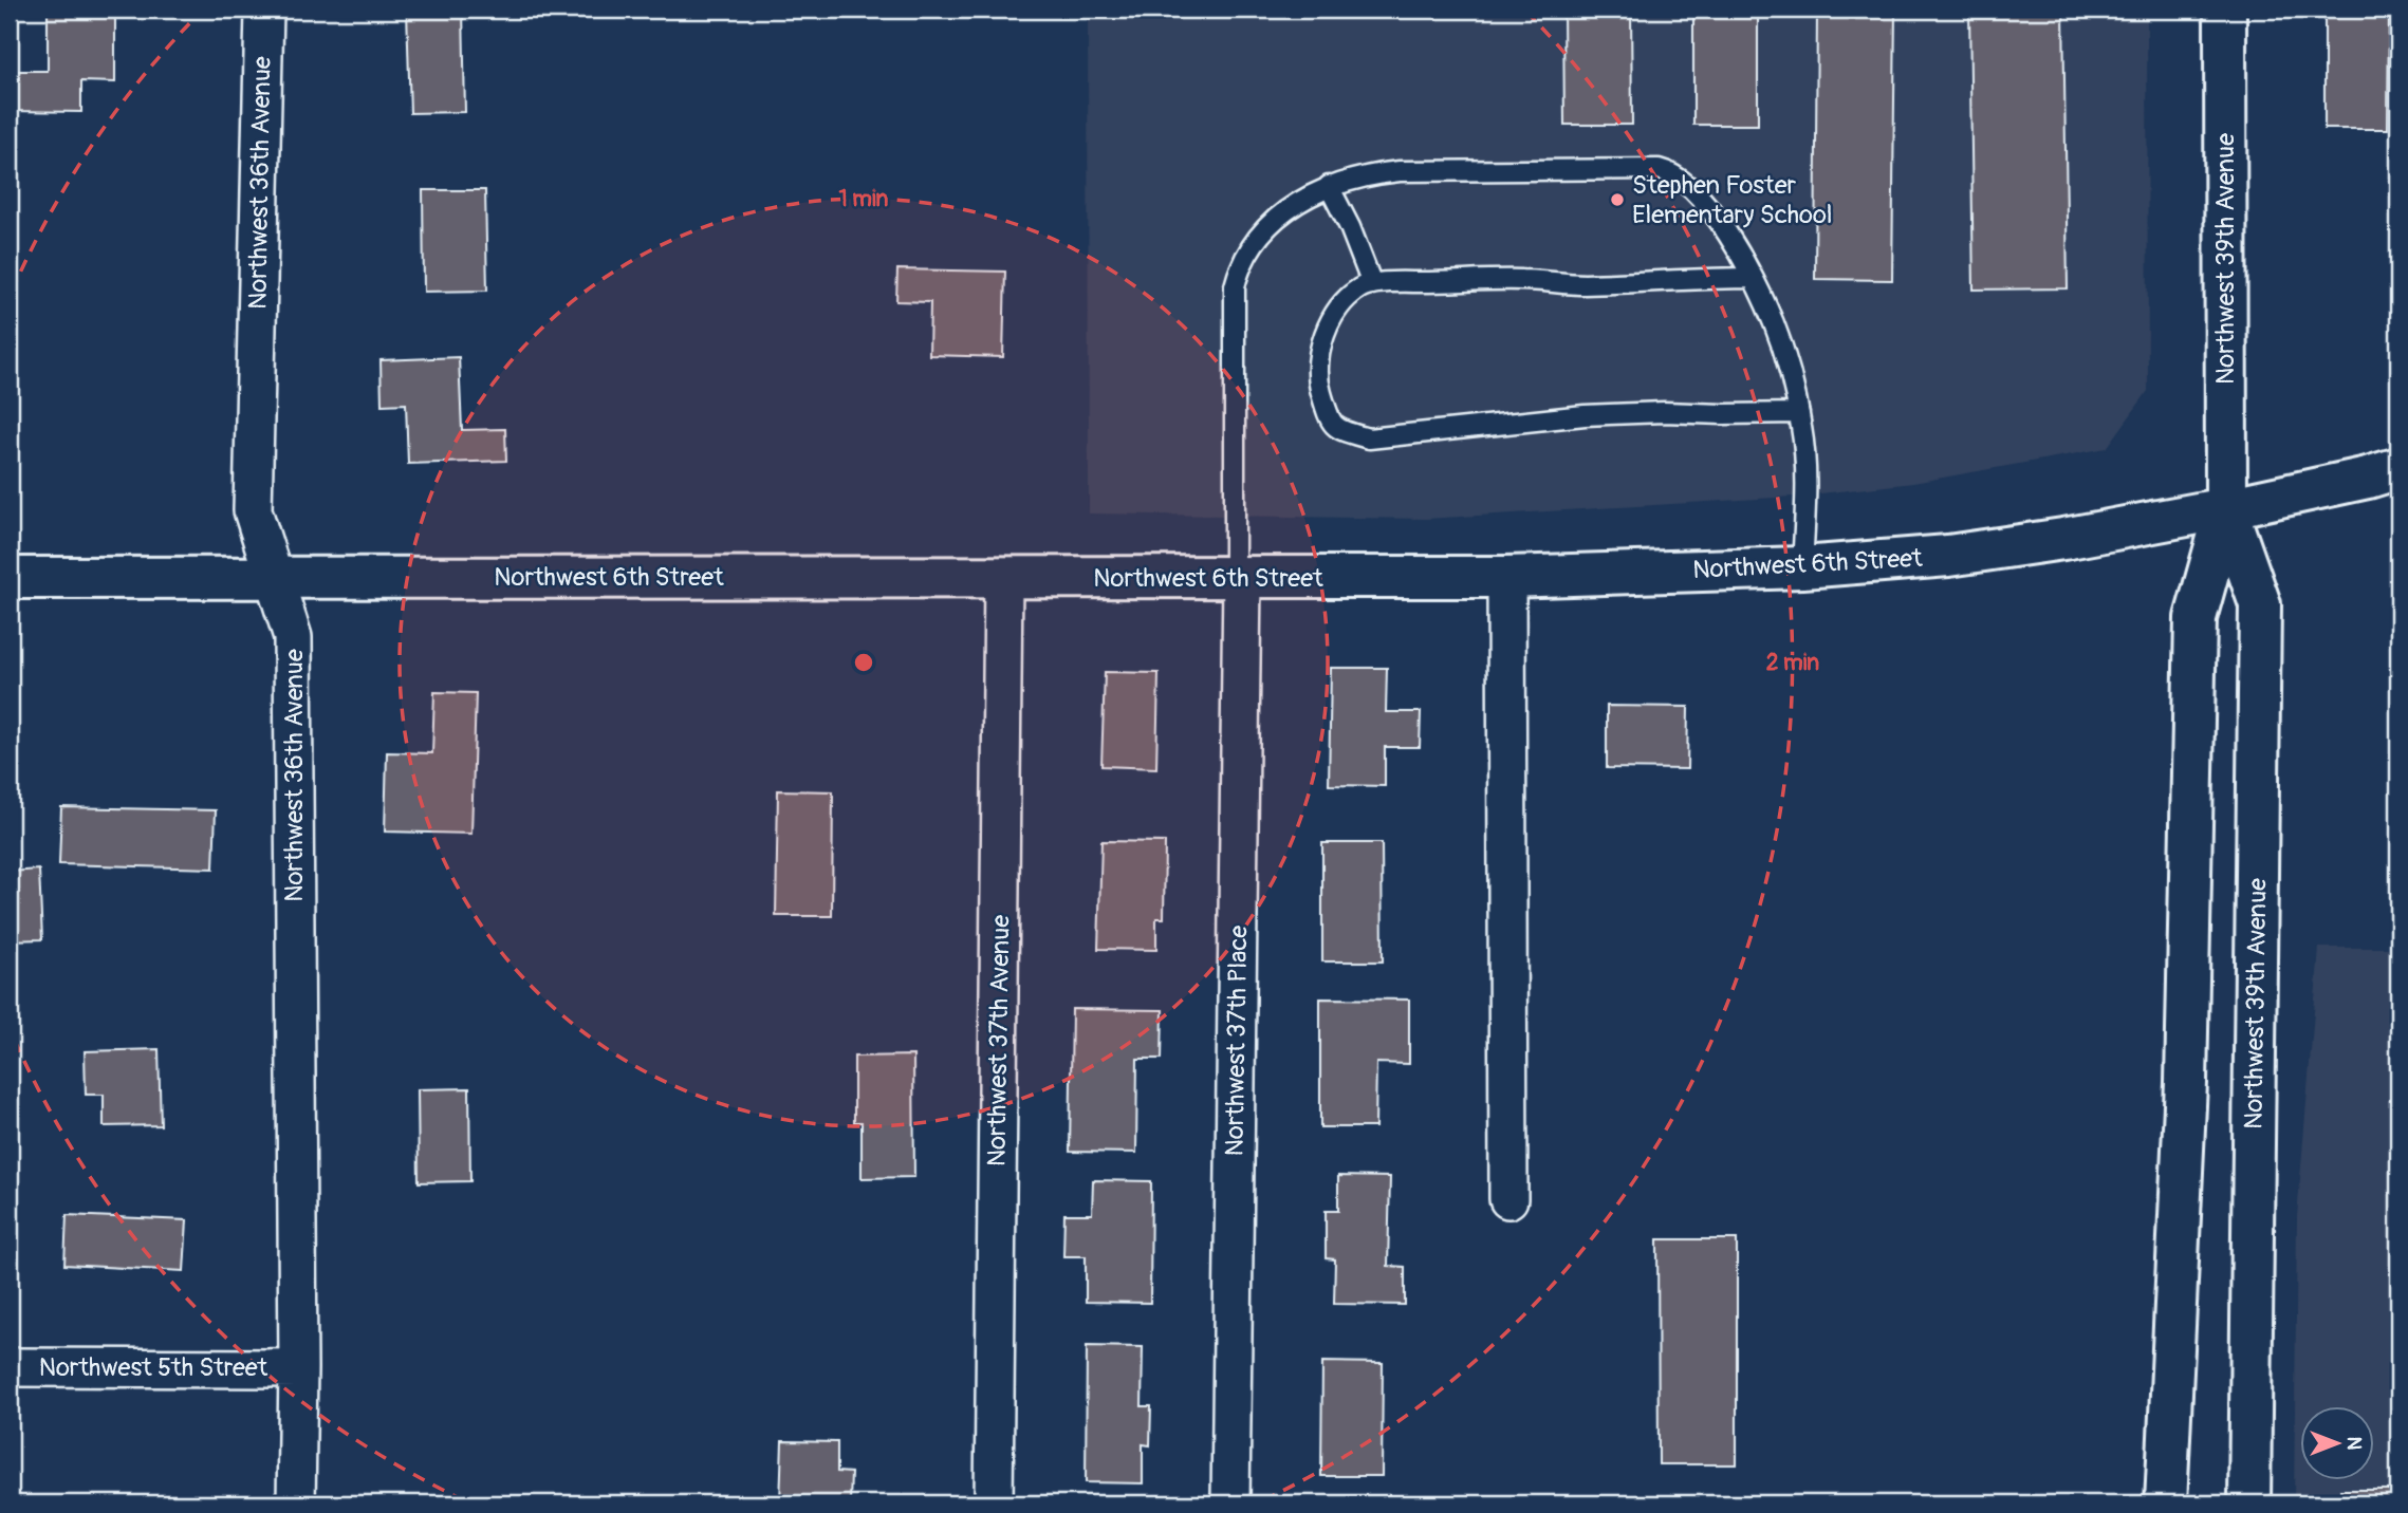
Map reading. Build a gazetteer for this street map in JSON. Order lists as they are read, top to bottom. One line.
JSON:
{"streets":{"main road":["Northwest 39th Avenue","Northwest 6th Street"],"street":["Northwest 36th Avenue","Northwest 37th Avenue","Northwest 37th Place","Northwest 5th Street"]},"crossings":[["Northwest 36th Avenue","Northwest 6th Street"],["Northwest 36th Avenue","Northwest 5th Street"],["Northwest 39th Avenue","Northwest 6th Street"],["Northwest 6th Street","Northwest 37th Avenue"],["Northwest 6th Street","Northwest 37th Place"]],"places":["Stephen Foster Elementary School"],"north":"right","rings":["1 min","2 min"]}
